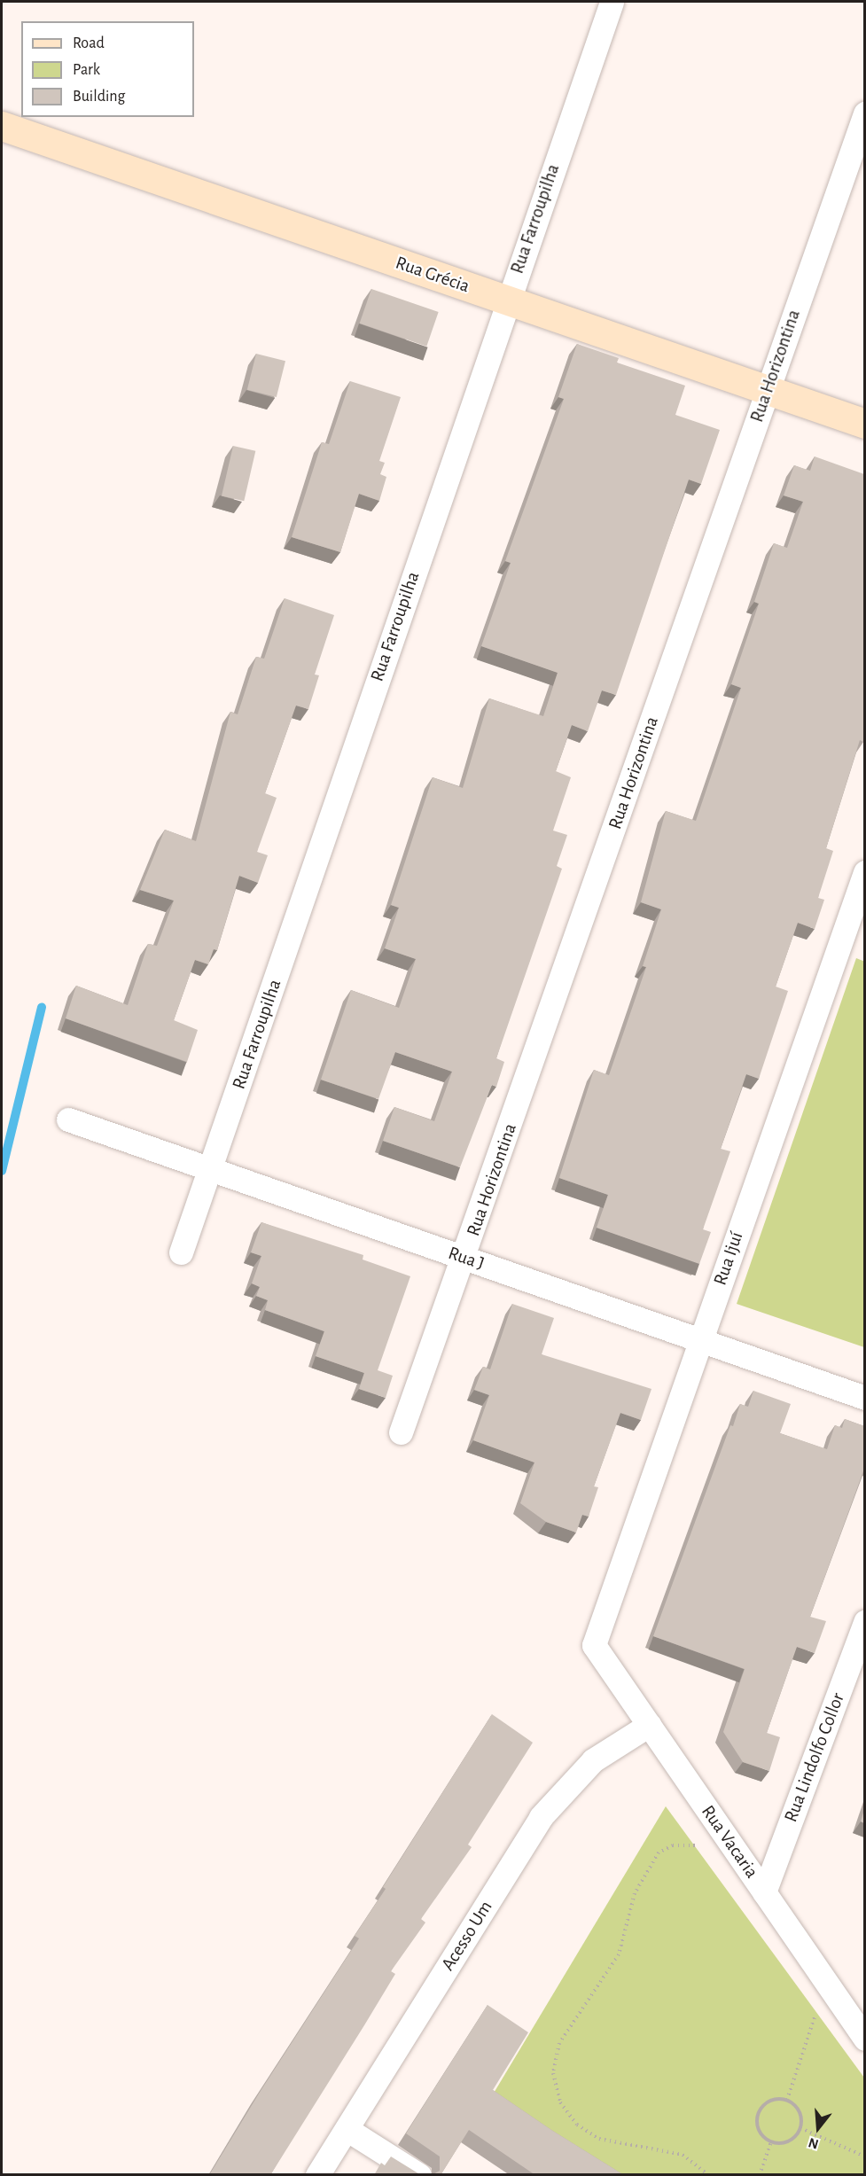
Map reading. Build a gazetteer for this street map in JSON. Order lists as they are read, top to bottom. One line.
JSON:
{"streets":{"main road":["Rua Grécia"],"street":["Rua Farroupilha","Rua Horizontina","Rua J","Rua Ijuí","Rua Lindolfo Collor","Rua Vacaria","Acesso Um"]},"crossings":[["Rua Farroupilha","Rua Grécia"],["Rua Farroupilha","Rua J"],["Rua Grécia","Rua Horizontina"],["Rua Horizontina","Rua J"],["Rua J","Rua Ijuí"],["Rua Ijuí","Rua Vacaria"],["Rua Lindolfo Collor","Rua Vacaria"],["Rua Vacaria","Acesso Um"]],"legend":["Road","Park","Building"],"north":"bottom"}
